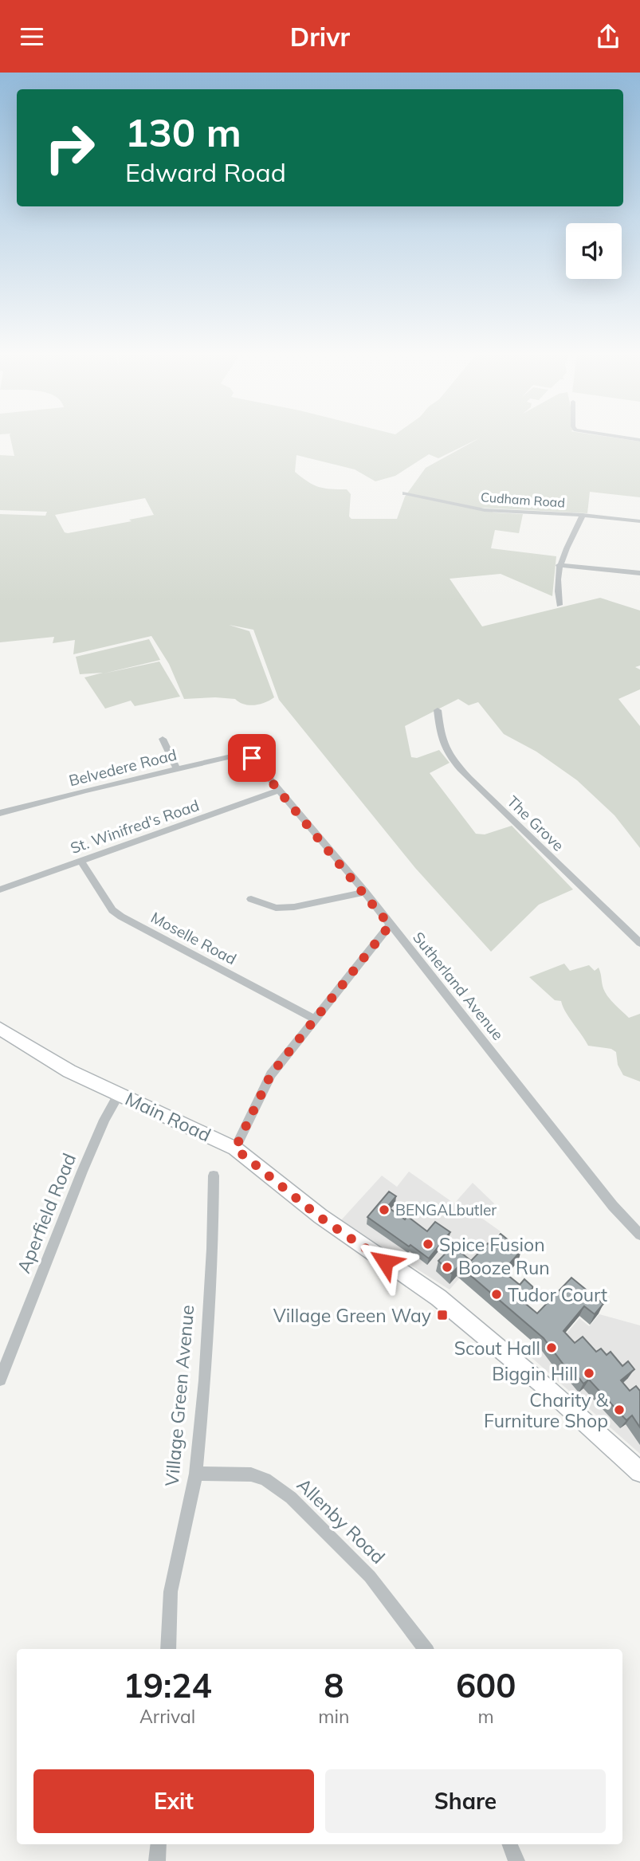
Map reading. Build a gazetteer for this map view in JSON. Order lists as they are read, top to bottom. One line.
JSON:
{"streets":{"main road":["Main Road"],"street":["Cudham Road","Belvedere Road","The Grove","St. Winifred's Road","Moselle Road","Sutherland Avenue","Aperfield Road","Village Green Avenue","Allenby Road"]},"crossings":[["Belvedere Road","Sutherland Avenue"],["St. Winifred's Road","Moselle Road"],["St. Winifred's Road","Sutherland Avenue"],["Main Road","Aperfield Road"],["Village Green Avenue","Allenby Road"]],"places":{"other":["BENGALbutler","Spice Fusion","Booze Run","Tudor Court","Scout Hall","Biggin Hill","Charity & Furniture Shop"],"transit":["Village Green Way"]},"page":{"header":"Drivr","turn":["130 m","Edward Road"],"eta":["19:24","Arrival","8","min","600","m"],"buttons":["Exit","Share"]}}
